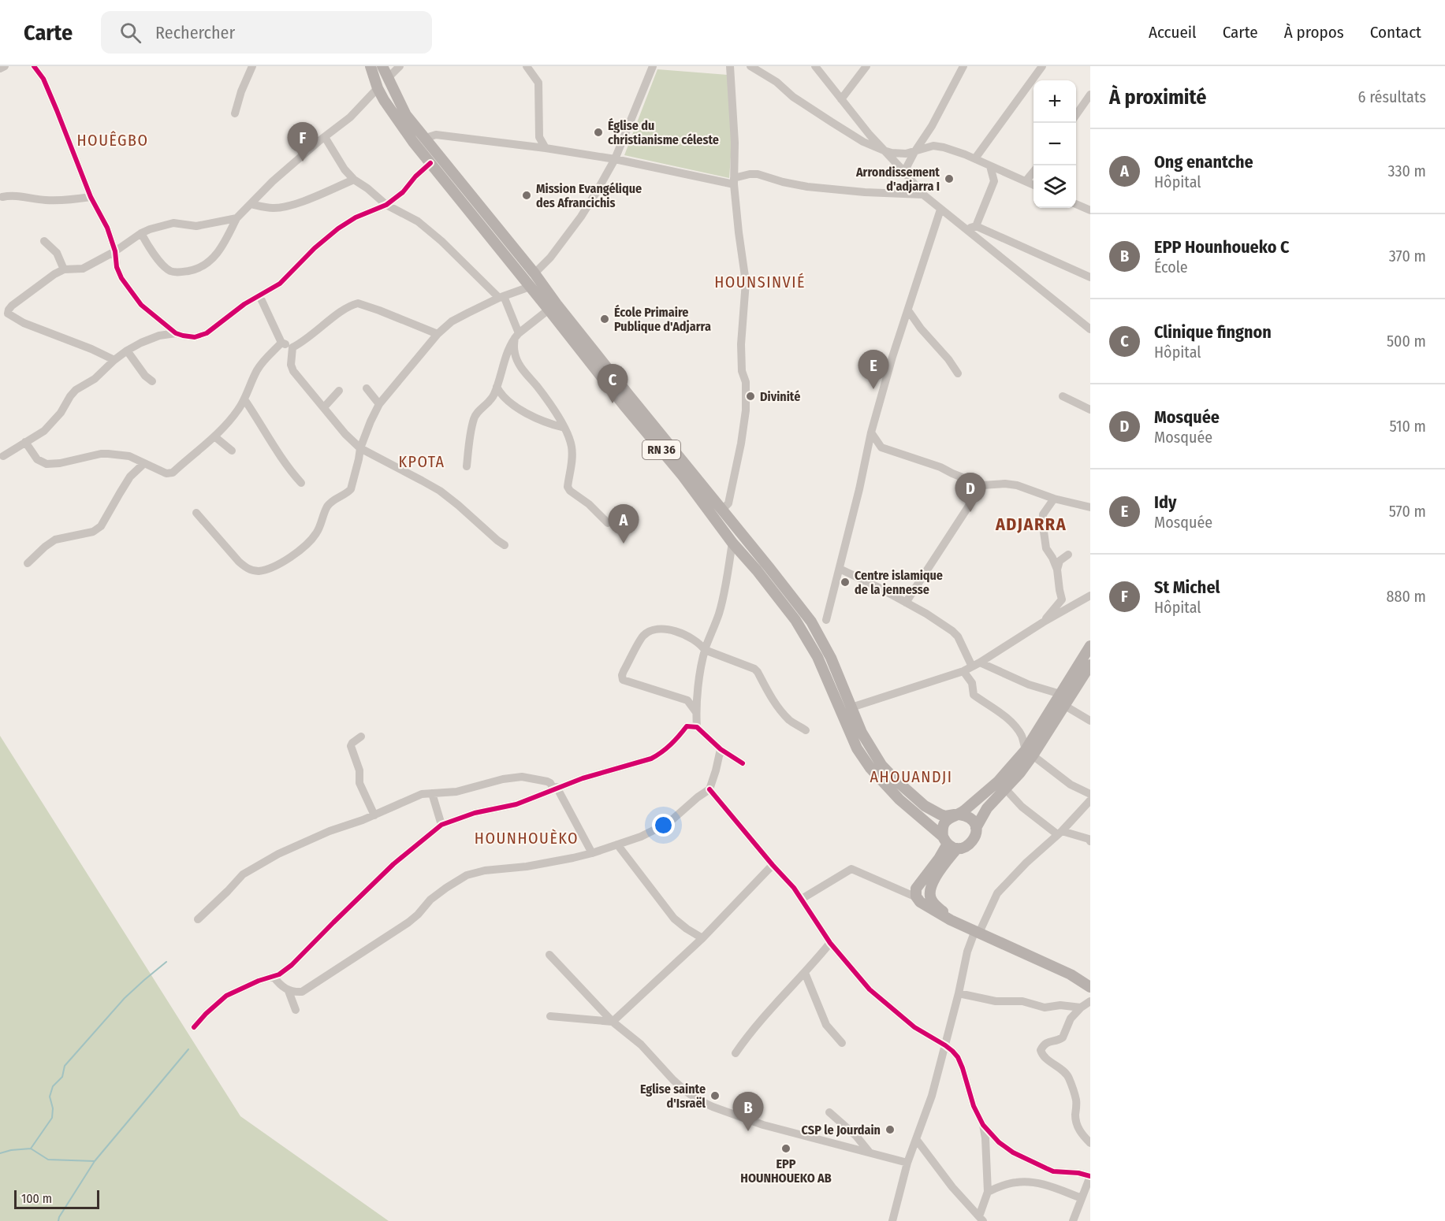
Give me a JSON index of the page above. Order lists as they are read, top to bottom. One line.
{"streets":{"main road":["RN 36"]},"districts":["HOUÊGBO","HOUNSINVIÉ","KPOTA","ADJARRA","AHOUANDJI","HOUNHOUÈKO"],"places":["Église du christianisme céleste","Arrondissement d'adjarra I","Mission Evangélique des Afrancichis","École Primaire Publique d'Adjarra","Divinité","Centre islamique de la jennesse","Eglise sainte d'Israël","CSP le Jourdain","EPP HOUNHOUEKO AB"],"scale_bar":"100 m","page":{"header":"Carte","search":"Rechercher","nav":["Accueil","Carte","À propos","Contact"],"heading":["À proximité","6 résultats"],"map_buttons":["+","−"],"pins":["F","E","C","D","A","B"],"list":[{"mark":"A","name":"Ong enantche","note":"Hôpital","value":"330 m"},{"mark":"B","name":"EPP Hounhoueko C","note":"École","value":"370 m"},{"mark":"C","name":"Clinique fingnon","note":"Hôpital","value":"500 m"},{"mark":"D","name":"Mosquée","note":"Mosquée","value":"510 m"},{"mark":"E","name":"Idy","note":"Mosquée","value":"570 m"},{"mark":"F","name":"St Michel","note":"Hôpital","value":"880 m"}],"scale":"100 m"}}
